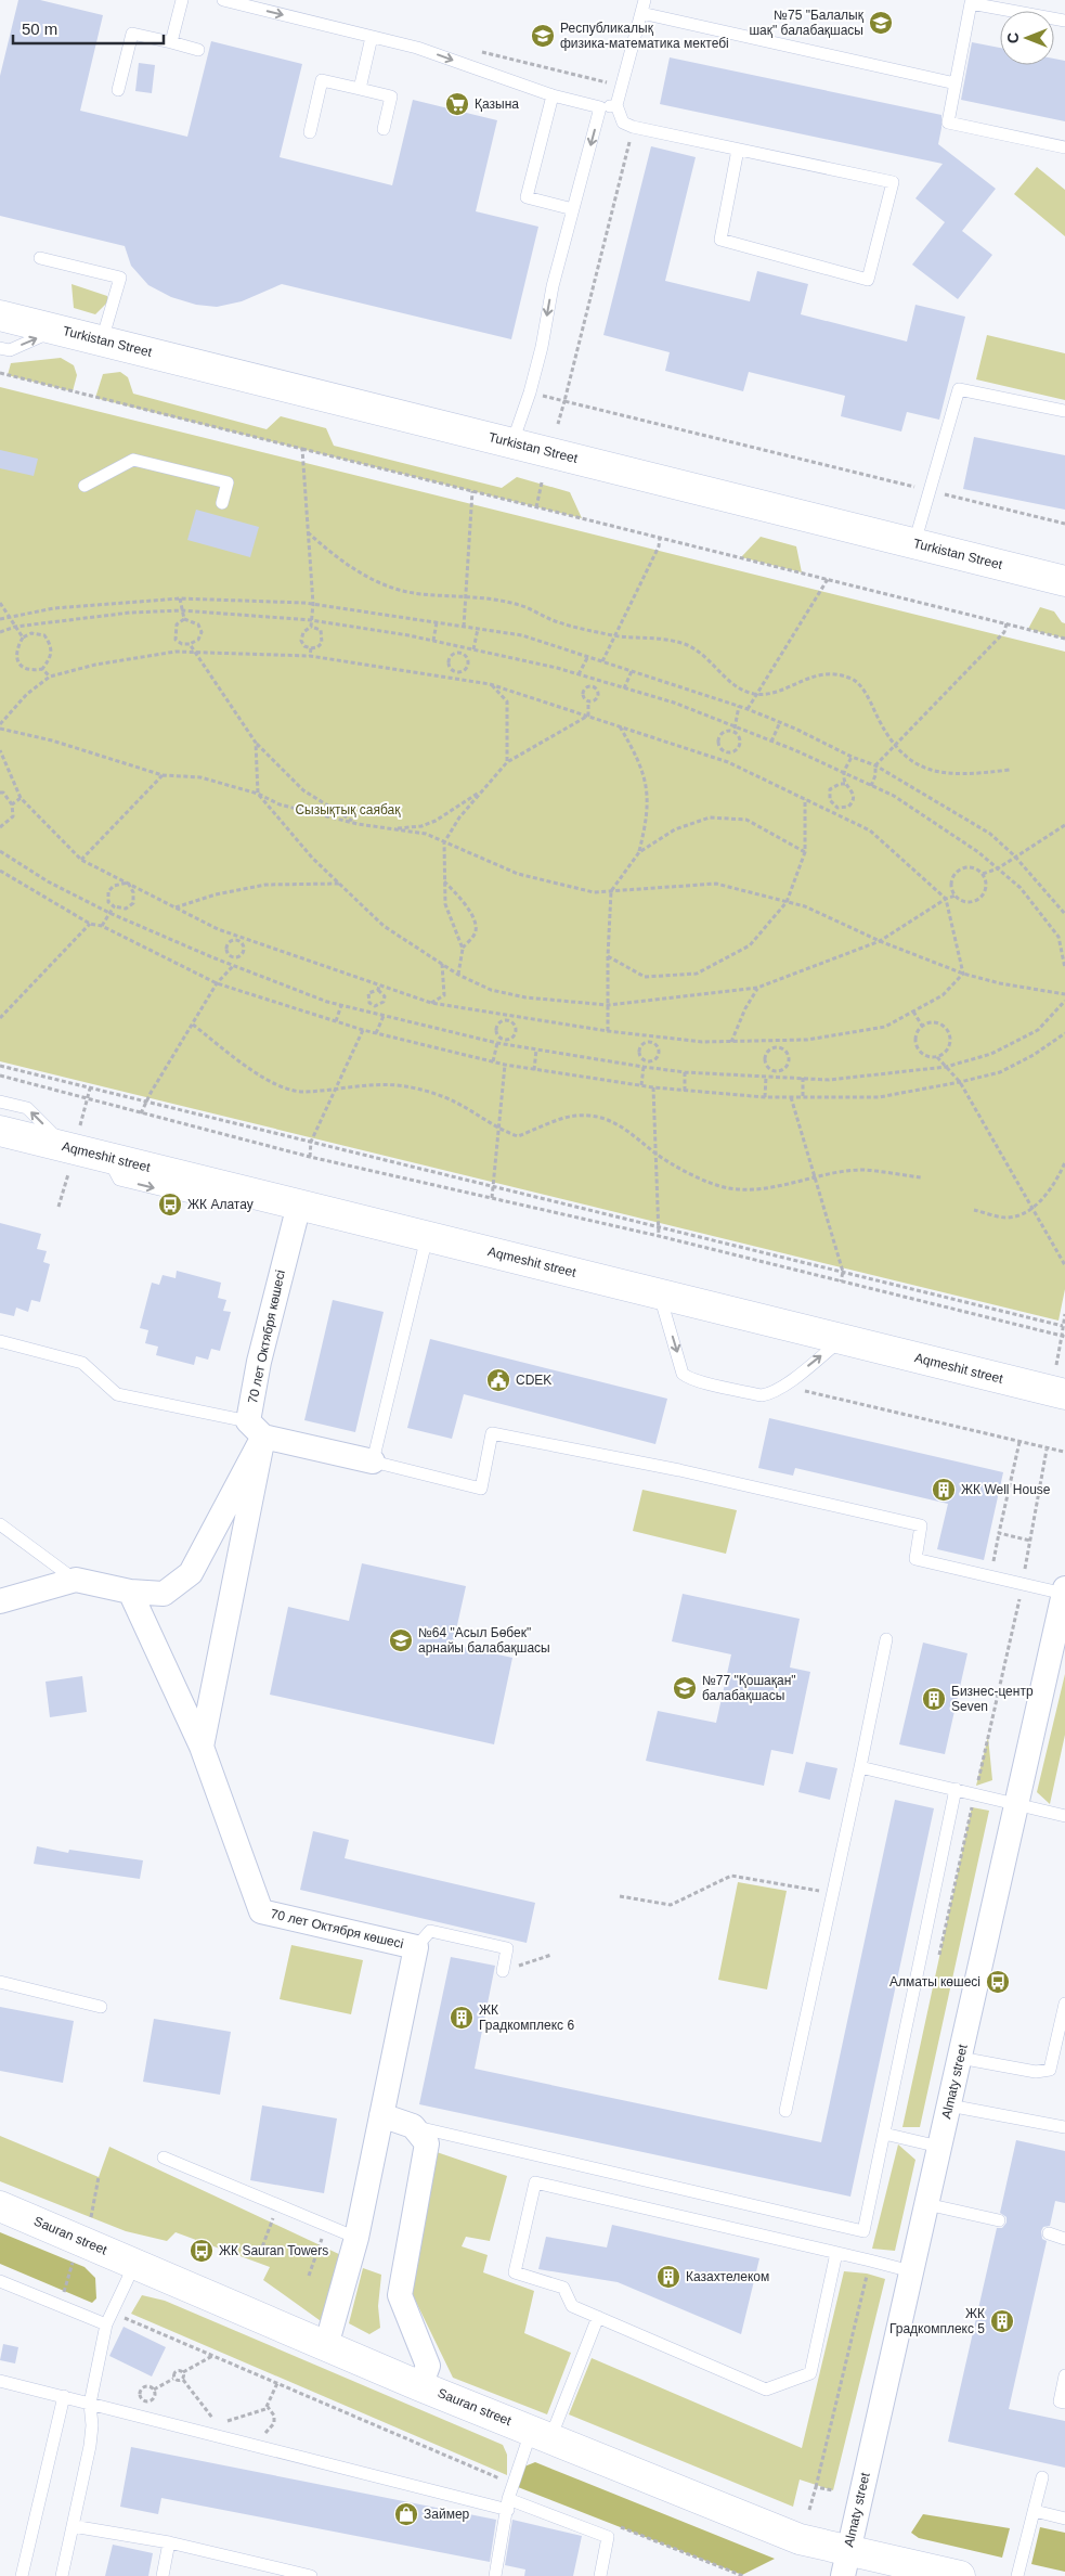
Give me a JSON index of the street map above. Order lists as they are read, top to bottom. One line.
{"streets":{"main road":["Turkistan Street","Aqmeshit street","Sauran street"],"street":["70 лет Октября көшесі","Almaty street"]},"crossings":[["Aqmeshit street","70 лет Октября көшесі"],["70 лет Октября көшесі","Sauran street"],["Almaty street","Sauran street"]],"parks":["Сызықтық саябақ"],"places":{"school or university":["№75 \"Балалық шақ\" балабақшасы","Республикалық физика-математика мектебі","№64 \"Асыл Бөбек\" арнайы балабақшасы","№77 \"Қошақан\" балабақшасы"],"supermarket":["Қазына"],"bus stop":["ЖК Алатау","Алматы көшесі","ЖК Sauran Towers"],"public building":["CDEK"],"building":["ЖК Well House","Бизнес-центр Seven","ЖК Градкомплекс 6","Казахтелеком","ЖК Градкомплекс 5"],"shop":["Займер"]},"scale_bar":"50 m","north":"left"}
